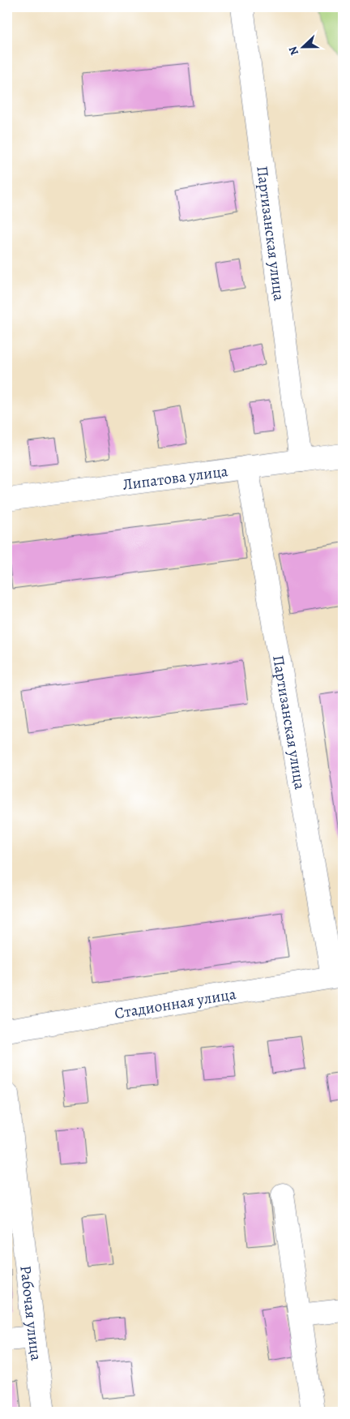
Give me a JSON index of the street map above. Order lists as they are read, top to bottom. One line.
{"streets":{"street":["Партизанская улица","Липатова улица","Стадионная улица","Рабочая улица"]},"crossings":[["Партизанская улица","Липатова улица"],["Партизанская улица","Стадионная улица"]],"north":"left"}
